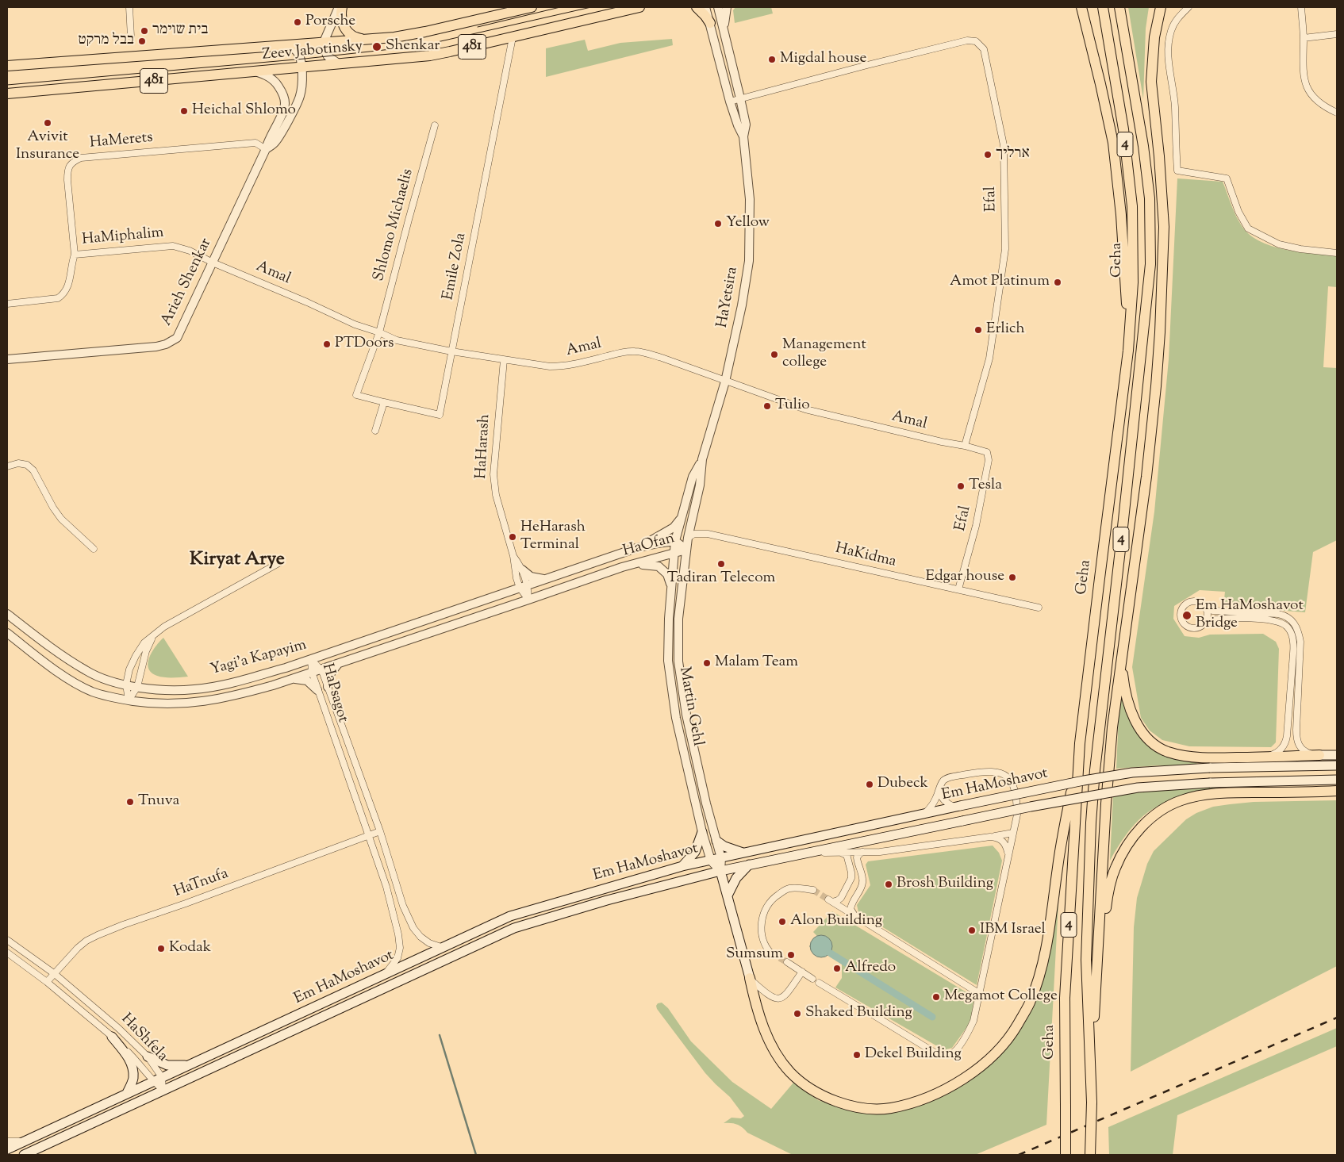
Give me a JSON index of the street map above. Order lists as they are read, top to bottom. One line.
{"streets":{"main road":["481","Zeev Jabotinsky","4","Geha","Martin Gehl","Em HaMoshavot"],"street":["HaMerets","Efal","Shlomo Michaelis","HaMiphalim","Emile Zola","Amal","Arieh Shenkar","HaYetsira","HaHarash","HaOfan","HaKidma","Yagi'a Kapayim","HaPsagot","HaTnufa","HaShfela"]},"crossings":[["Zeev Jabotinsky","Emile Zola"],["Zeev Jabotinsky","Arieh Shenkar"],["HaMerets","HaMiphalim"],["HaMerets","Arieh Shenkar"],["Efal","Amal"],["Efal","HaYetsira"],["Efal","HaKidma"],["Shlomo Michaelis","Emile Zola"],["Shlomo Michaelis","Amal"],["HaMiphalim","Amal"],["Emile Zola","Amal"],["Amal","Arieh Shenkar"],["Amal","HaYetsira"],["Amal","HaHarash"],["HaYetsira","HaOfan"],["HaYetsira","HaKidma"],["HaYetsira","Martin Gehl"],["HaHarash","HaOfan"],["HaHarash","Yagi'a Kapayim"],["HaOfan","Yagi'a Kapayim"],["HaOfan","Martin Gehl"],["Yagi'a Kapayim","HaPsagot"],["HaPsagot","Em HaMoshavot"],["HaPsagot","HaTnufa"],["Martin Gehl","Em HaMoshavot"],["Em HaMoshavot","HaShfela"],["HaTnufa","HaShfela"]],"districts":["Kiryat Arye"],"places":["Porsche","בית שוימר","בבל מרקט","Shenkar","Migdal house","Heichal Shlomo","Avivit Insurance","ארליך","Yellow","Amot Platinum","Erlich","PTDoors","Management college","Tulio","Tesla","HeHarash Terminal","Tadiran Telecom","Edgar house","Em HaMoshavot Bridge","Malam Team","Dubeck","Tnuva","Brosh Building","Alon Building","IBM Israel","Kodak","Sumsum","Alfredo","Megamot College","Shaked Building","Dekel Building"]}
